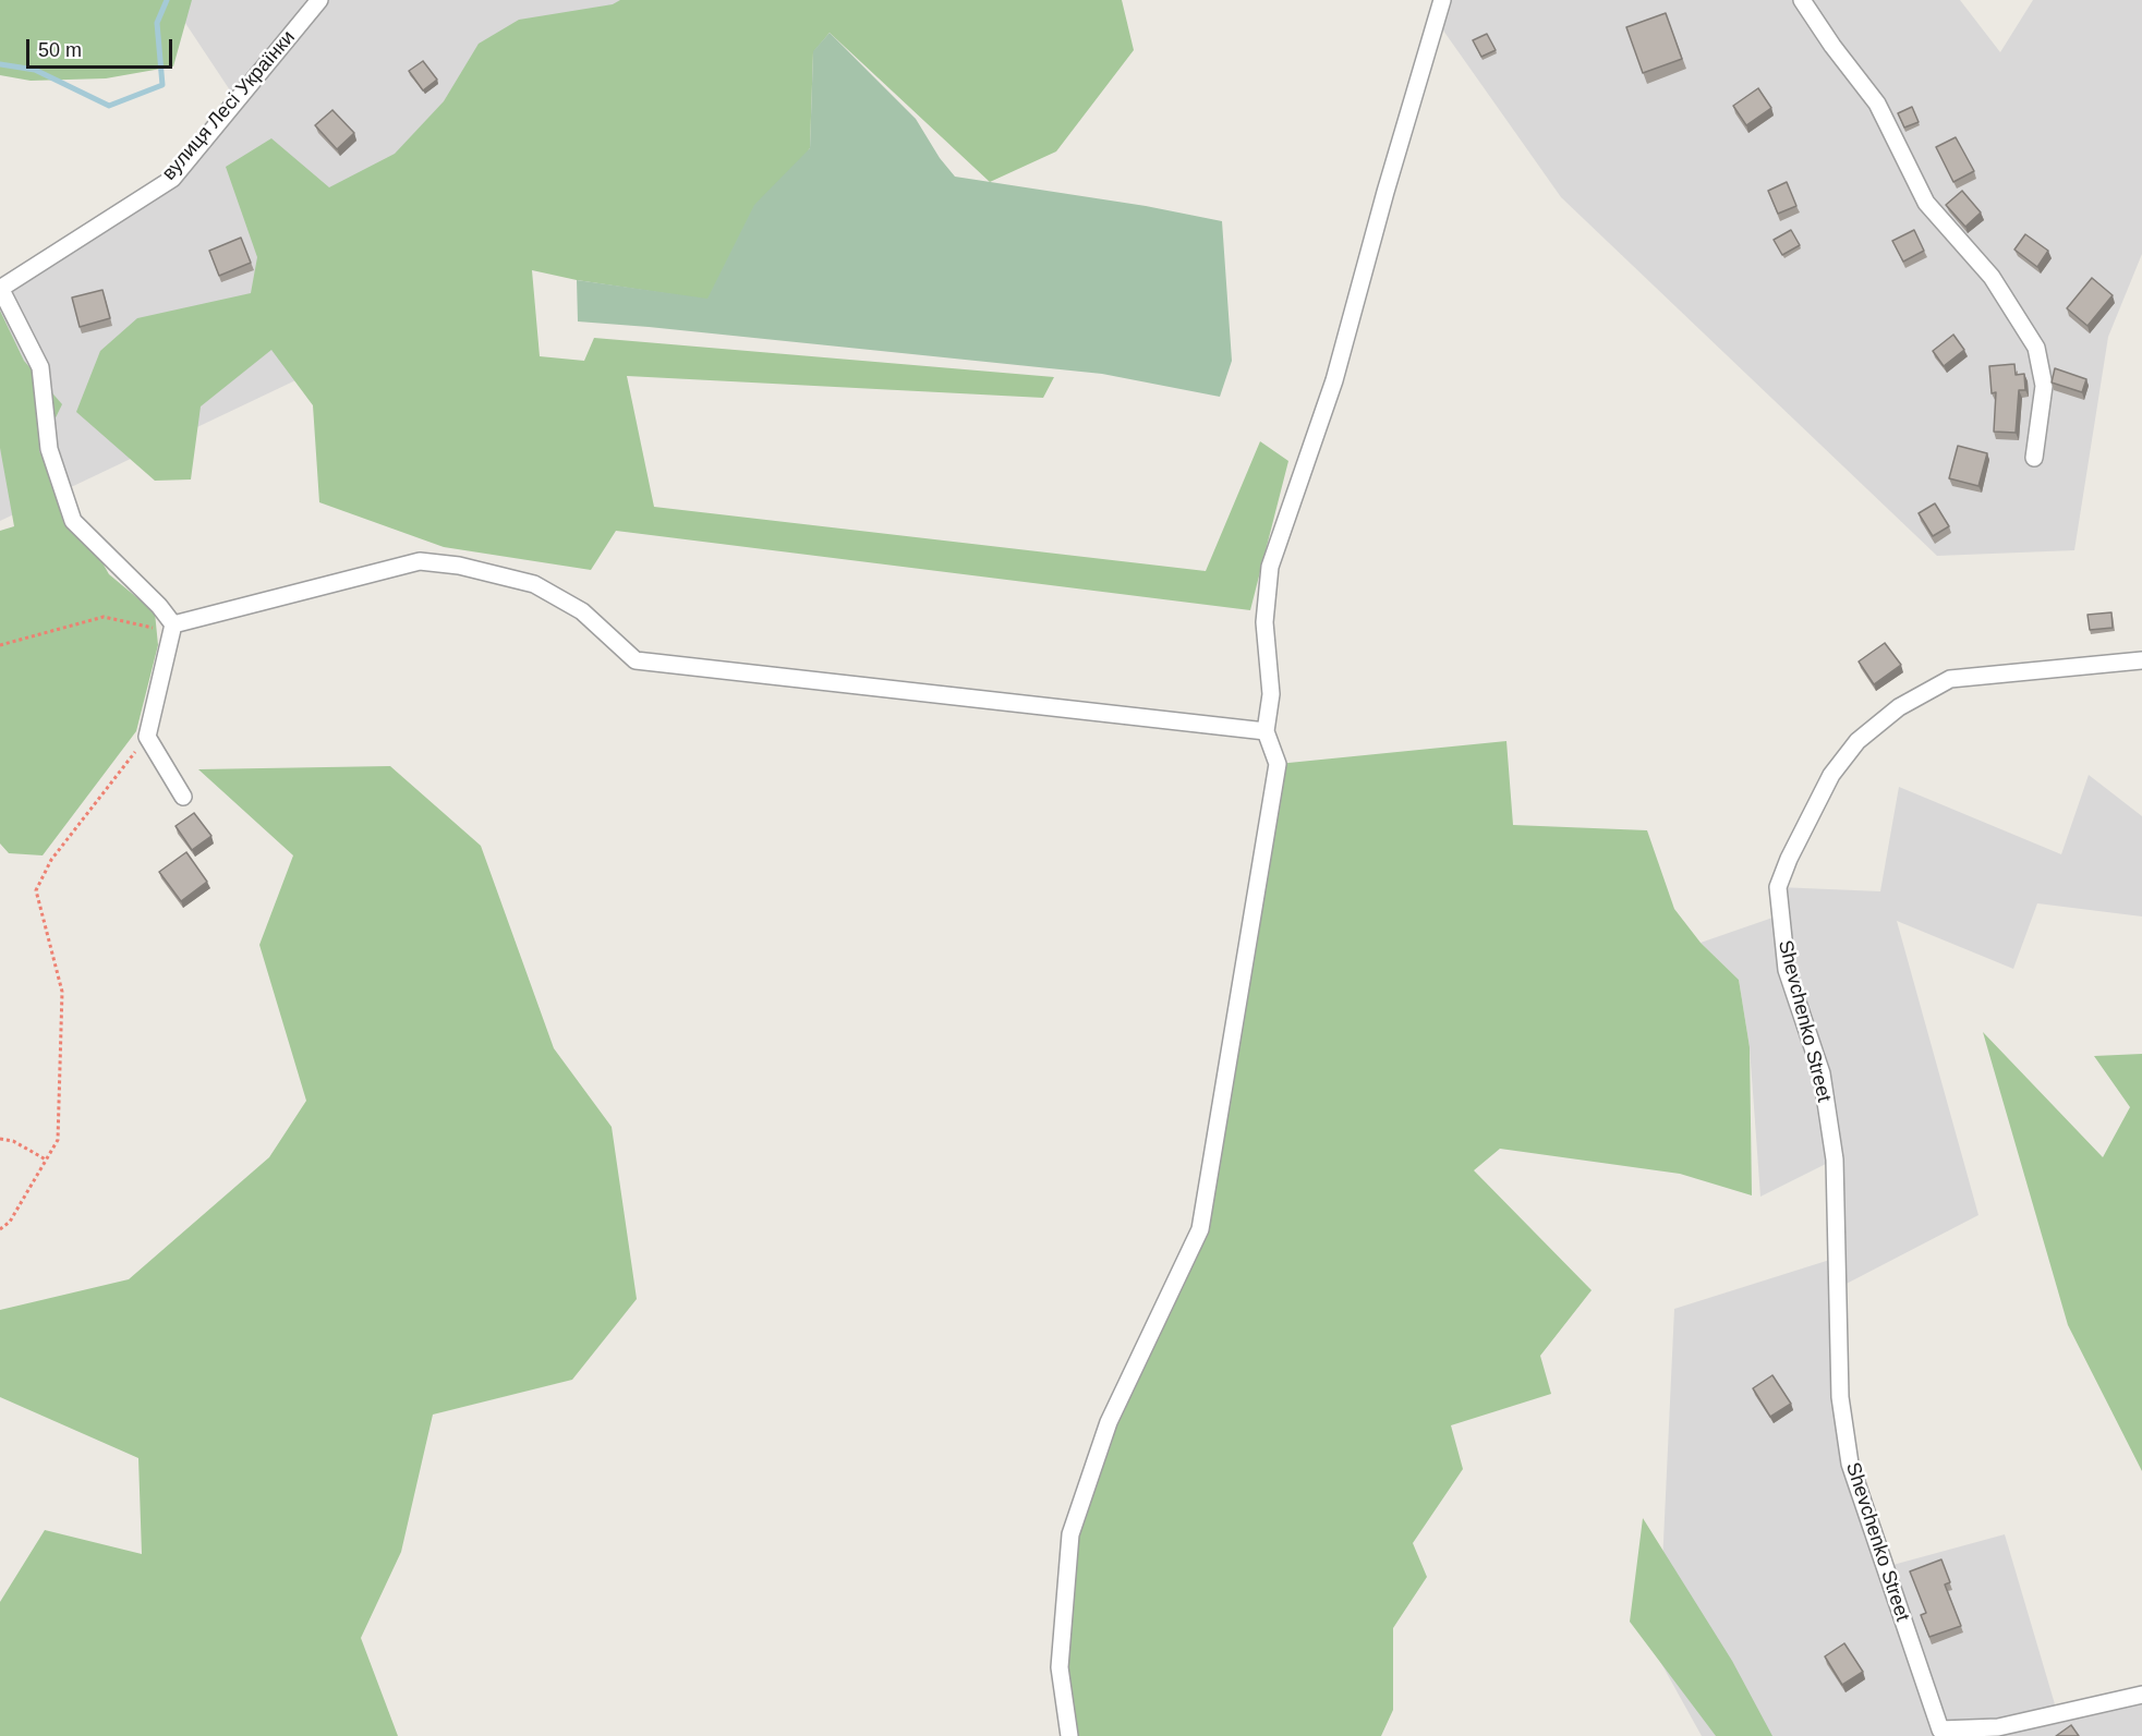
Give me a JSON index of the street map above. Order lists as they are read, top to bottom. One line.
{"streets":{"street":["вулиця Лесі Українки","Shevchenko Street"]},"scale_bar":"50 m"}
